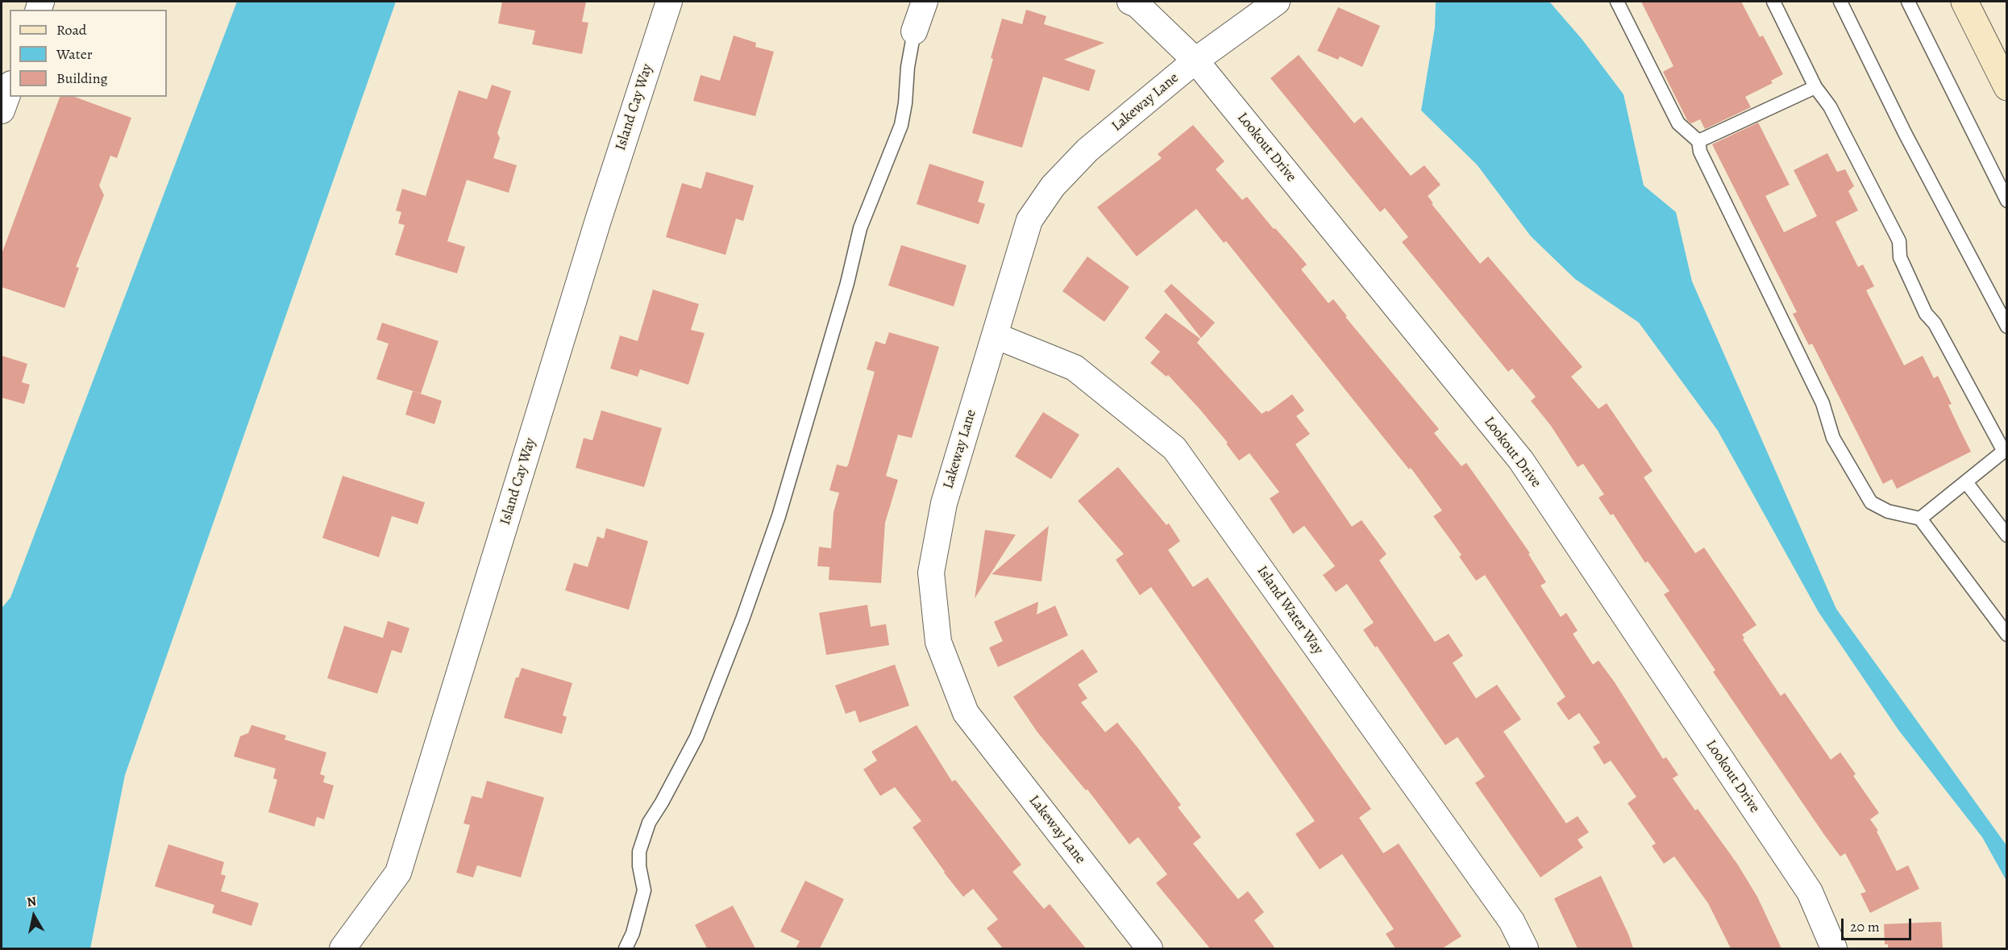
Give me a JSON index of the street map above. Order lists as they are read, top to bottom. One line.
{"streets":{"street":["Lakeway Lane","Island Cay Way","Lookout Drive","Island Water Way"]},"crossings":[["Lakeway Lane","Lookout Drive"],["Lakeway Lane","Island Water Way"]],"legend":["Road","Water","Building"],"scale_bar":"20 m","north":"top"}
